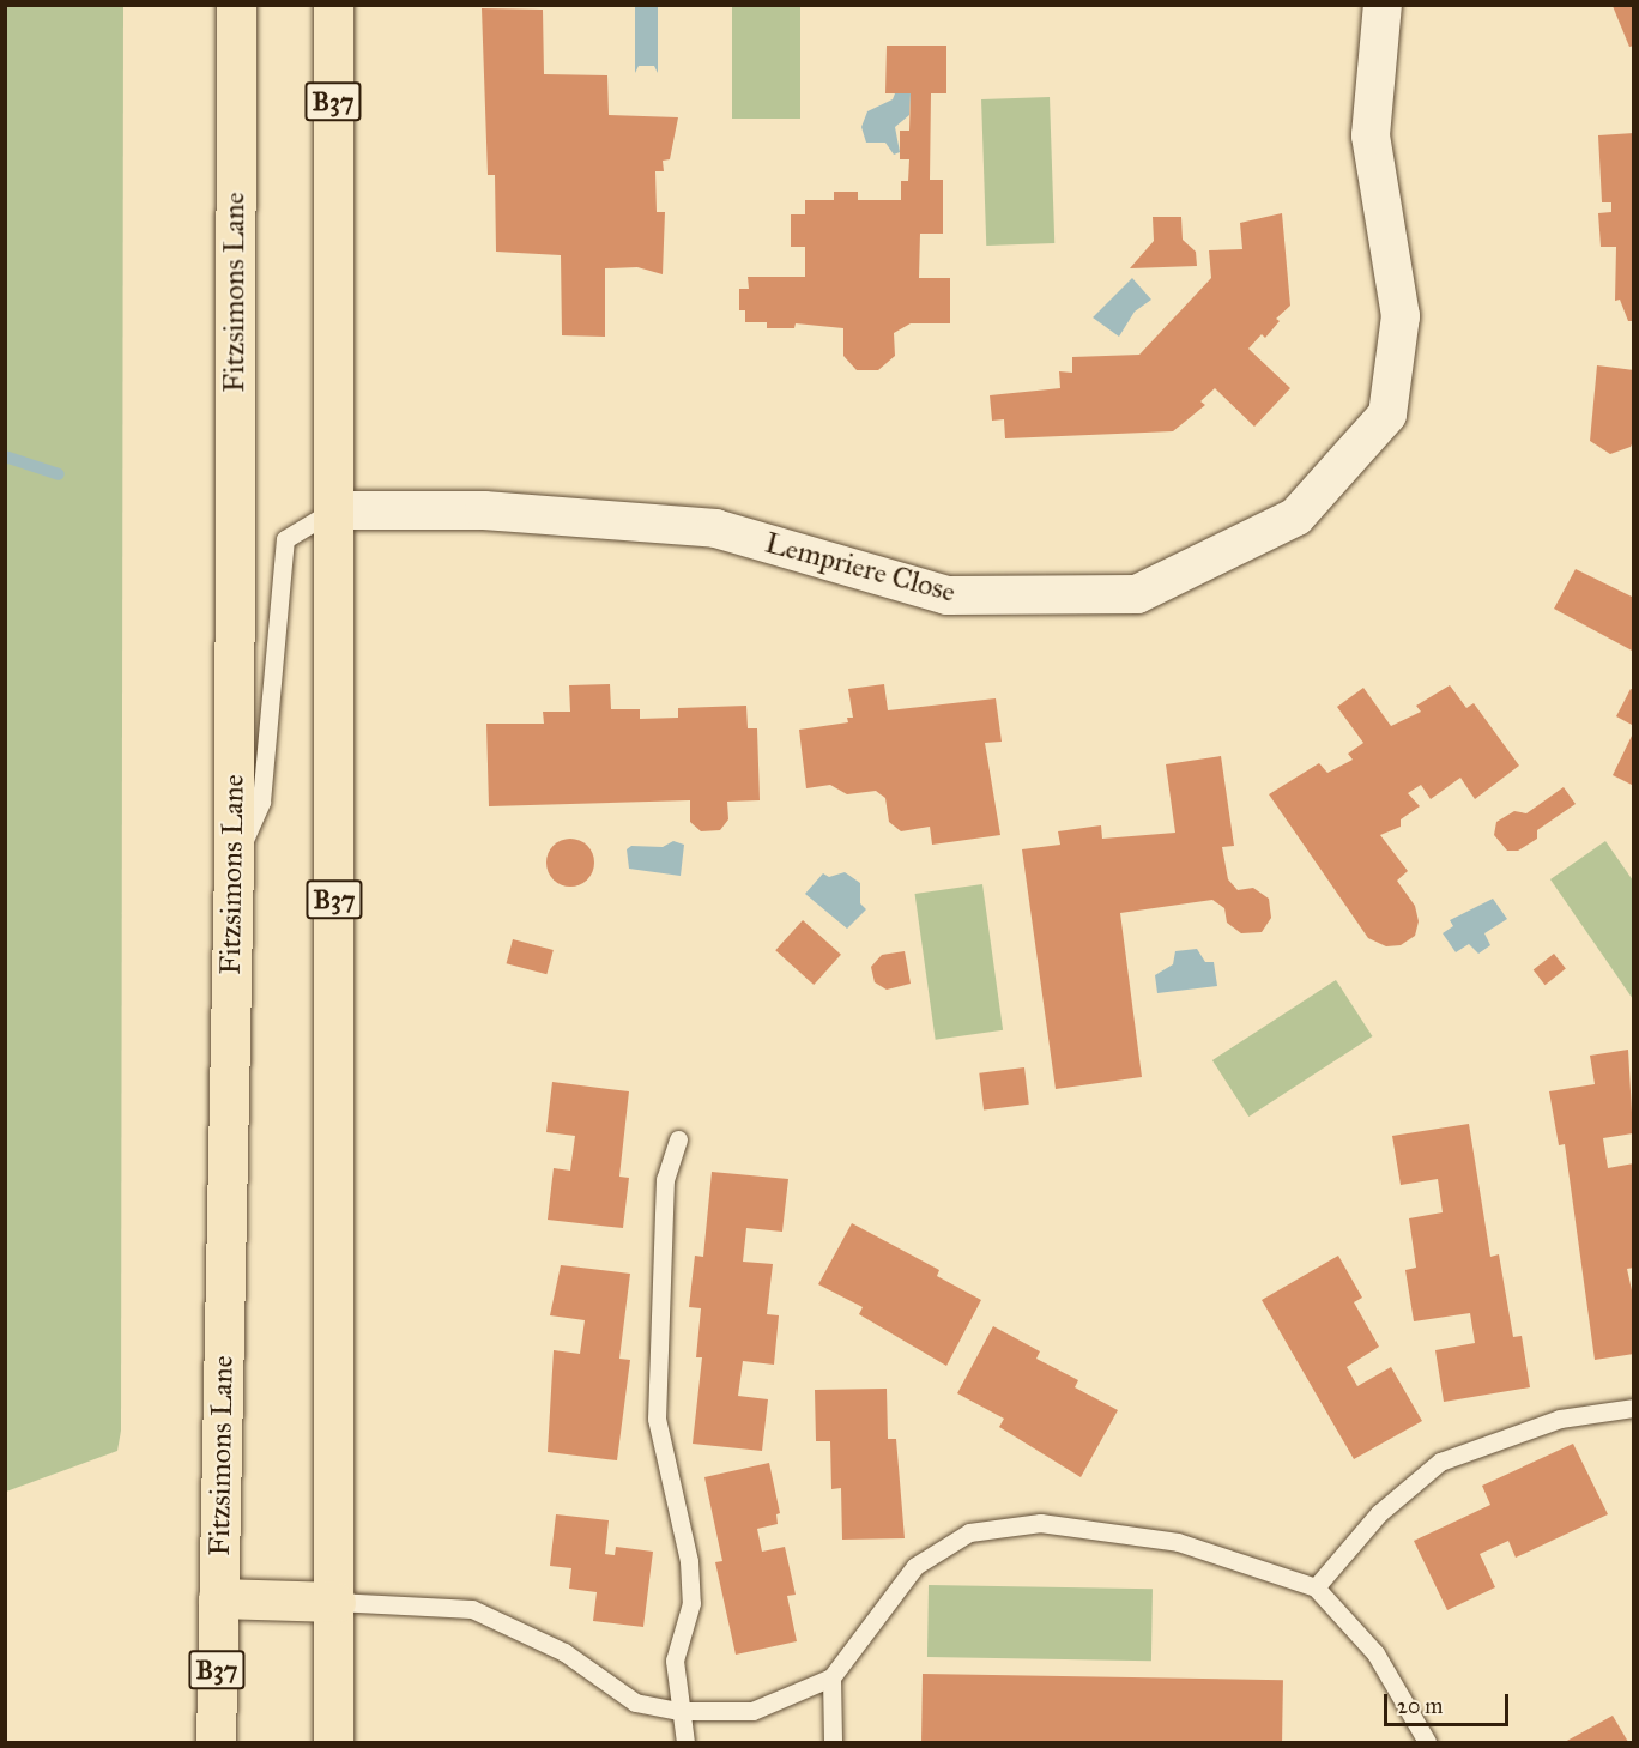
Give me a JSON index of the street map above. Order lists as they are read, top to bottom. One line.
{"streets":{"main road":["B37","Fitzsimons Lane"],"street":["Lempriere Close"]},"crossings":[["B37","Lempriere Close"]],"scale_bar":"20 m"}
